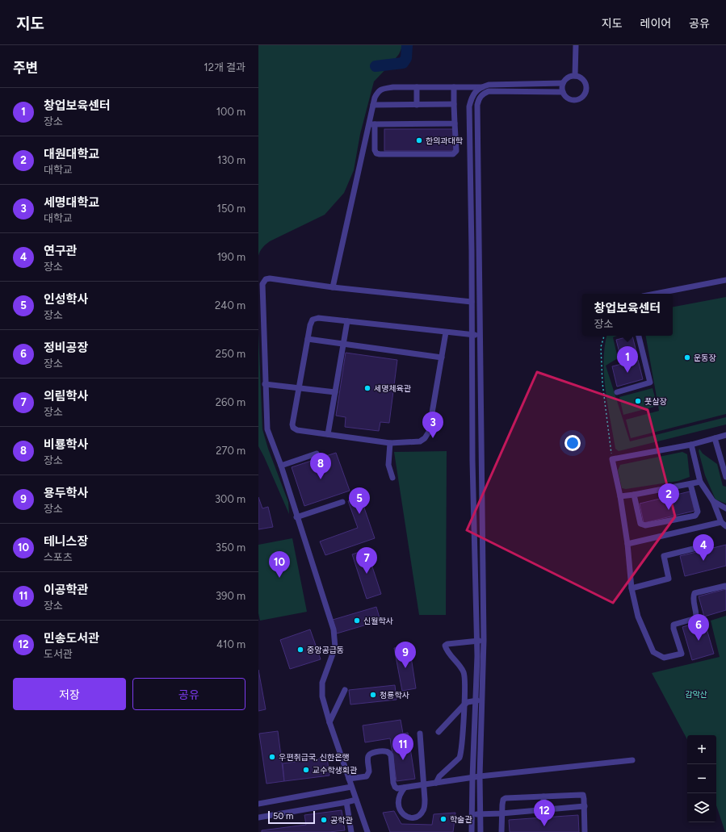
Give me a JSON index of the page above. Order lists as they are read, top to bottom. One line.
{"parks":["감악산"],"places":["한의과대학","운동장","세명체육관","풋살장","신월학사","중앙공급동","청룡학사","우편취급국, 신한은행","교수학생회관","학술관","공학관"],"scale_bar":"50 m","page":{"header":"지도","nav":["지도","레이어","공유"],"heading":["주변","12개 결과"],"list":[{"mark":"1","name":"창업보육센터","note":"장소","value":"100 m"},{"mark":"2","name":"대원대학교","note":"대학교","value":"130 m"},{"mark":"3","name":"세명대학교","note":"대학교","value":"150 m"},{"mark":"4","name":"연구관","note":"장소","value":"190 m"},{"mark":"5","name":"인성학사","note":"장소","value":"240 m"},{"mark":"6","name":"정비공장","note":"장소","value":"250 m"},{"mark":"7","name":"의림학사","note":"장소","value":"260 m"},{"mark":"8","name":"비룡학사","note":"장소","value":"270 m"},{"mark":"9","name":"용두학사","note":"장소","value":"300 m"},{"mark":"10","name":"테니스장","note":"스포츠","value":"350 m"},{"mark":"11","name":"이공학관","note":"장소","value":"390 m"},{"mark":"12","name":"민송도서관","note":"도서관","value":"410 m"}],"popup":["창업보육센터","장소"],"pins":["1","3","8","2","5","4","7","10","6","9","11","12"],"buttons":["저장","공유"],"map_buttons":["+","−"],"scale":"50 m"}}
